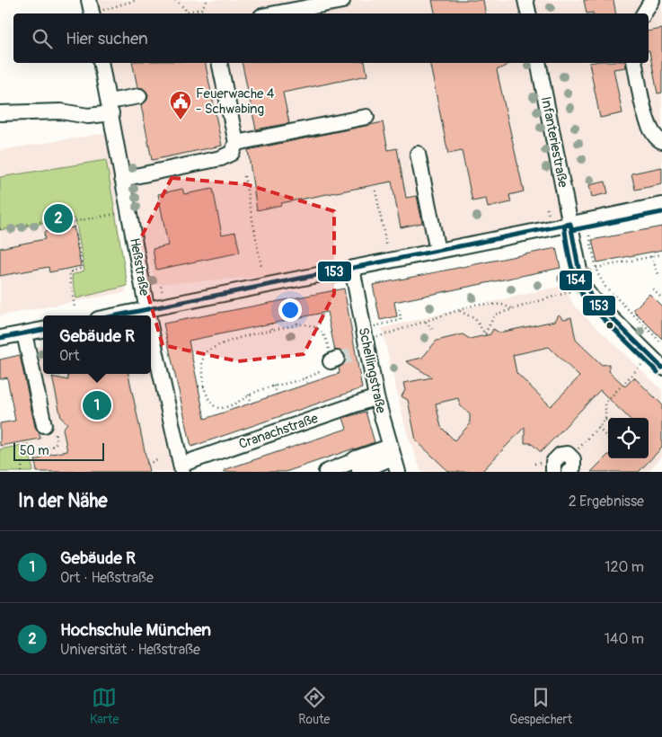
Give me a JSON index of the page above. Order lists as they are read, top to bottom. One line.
{"streets":{"street":["Infanteriestraße","Heßstraße","Schellingstraße","Cranachstraße"]},"crossings":[["Heßstraße","Cranachstraße"],["Schellingstraße","Cranachstraße"]],"places":{"public building":["Feuerwache 4 - Schwabing"]},"lines":["transit line 154","transit line 153"],"scale_bar":"50 m","page":{"search":"Hier suchen","pins":["2","1"],"popup":["Gebäude R","Ort"],"scale":"50 m","heading":["In der Nähe","2 Ergebnisse"],"list":[{"mark":"1","name":"Gebäude R","note":"Ort · Heßstraße","value":"120 m"},{"mark":"2","name":"Hochschule München","note":"Universität · Heßstraße","value":"140 m"}],"nav":["Karte","Route","Gespeichert"]}}
